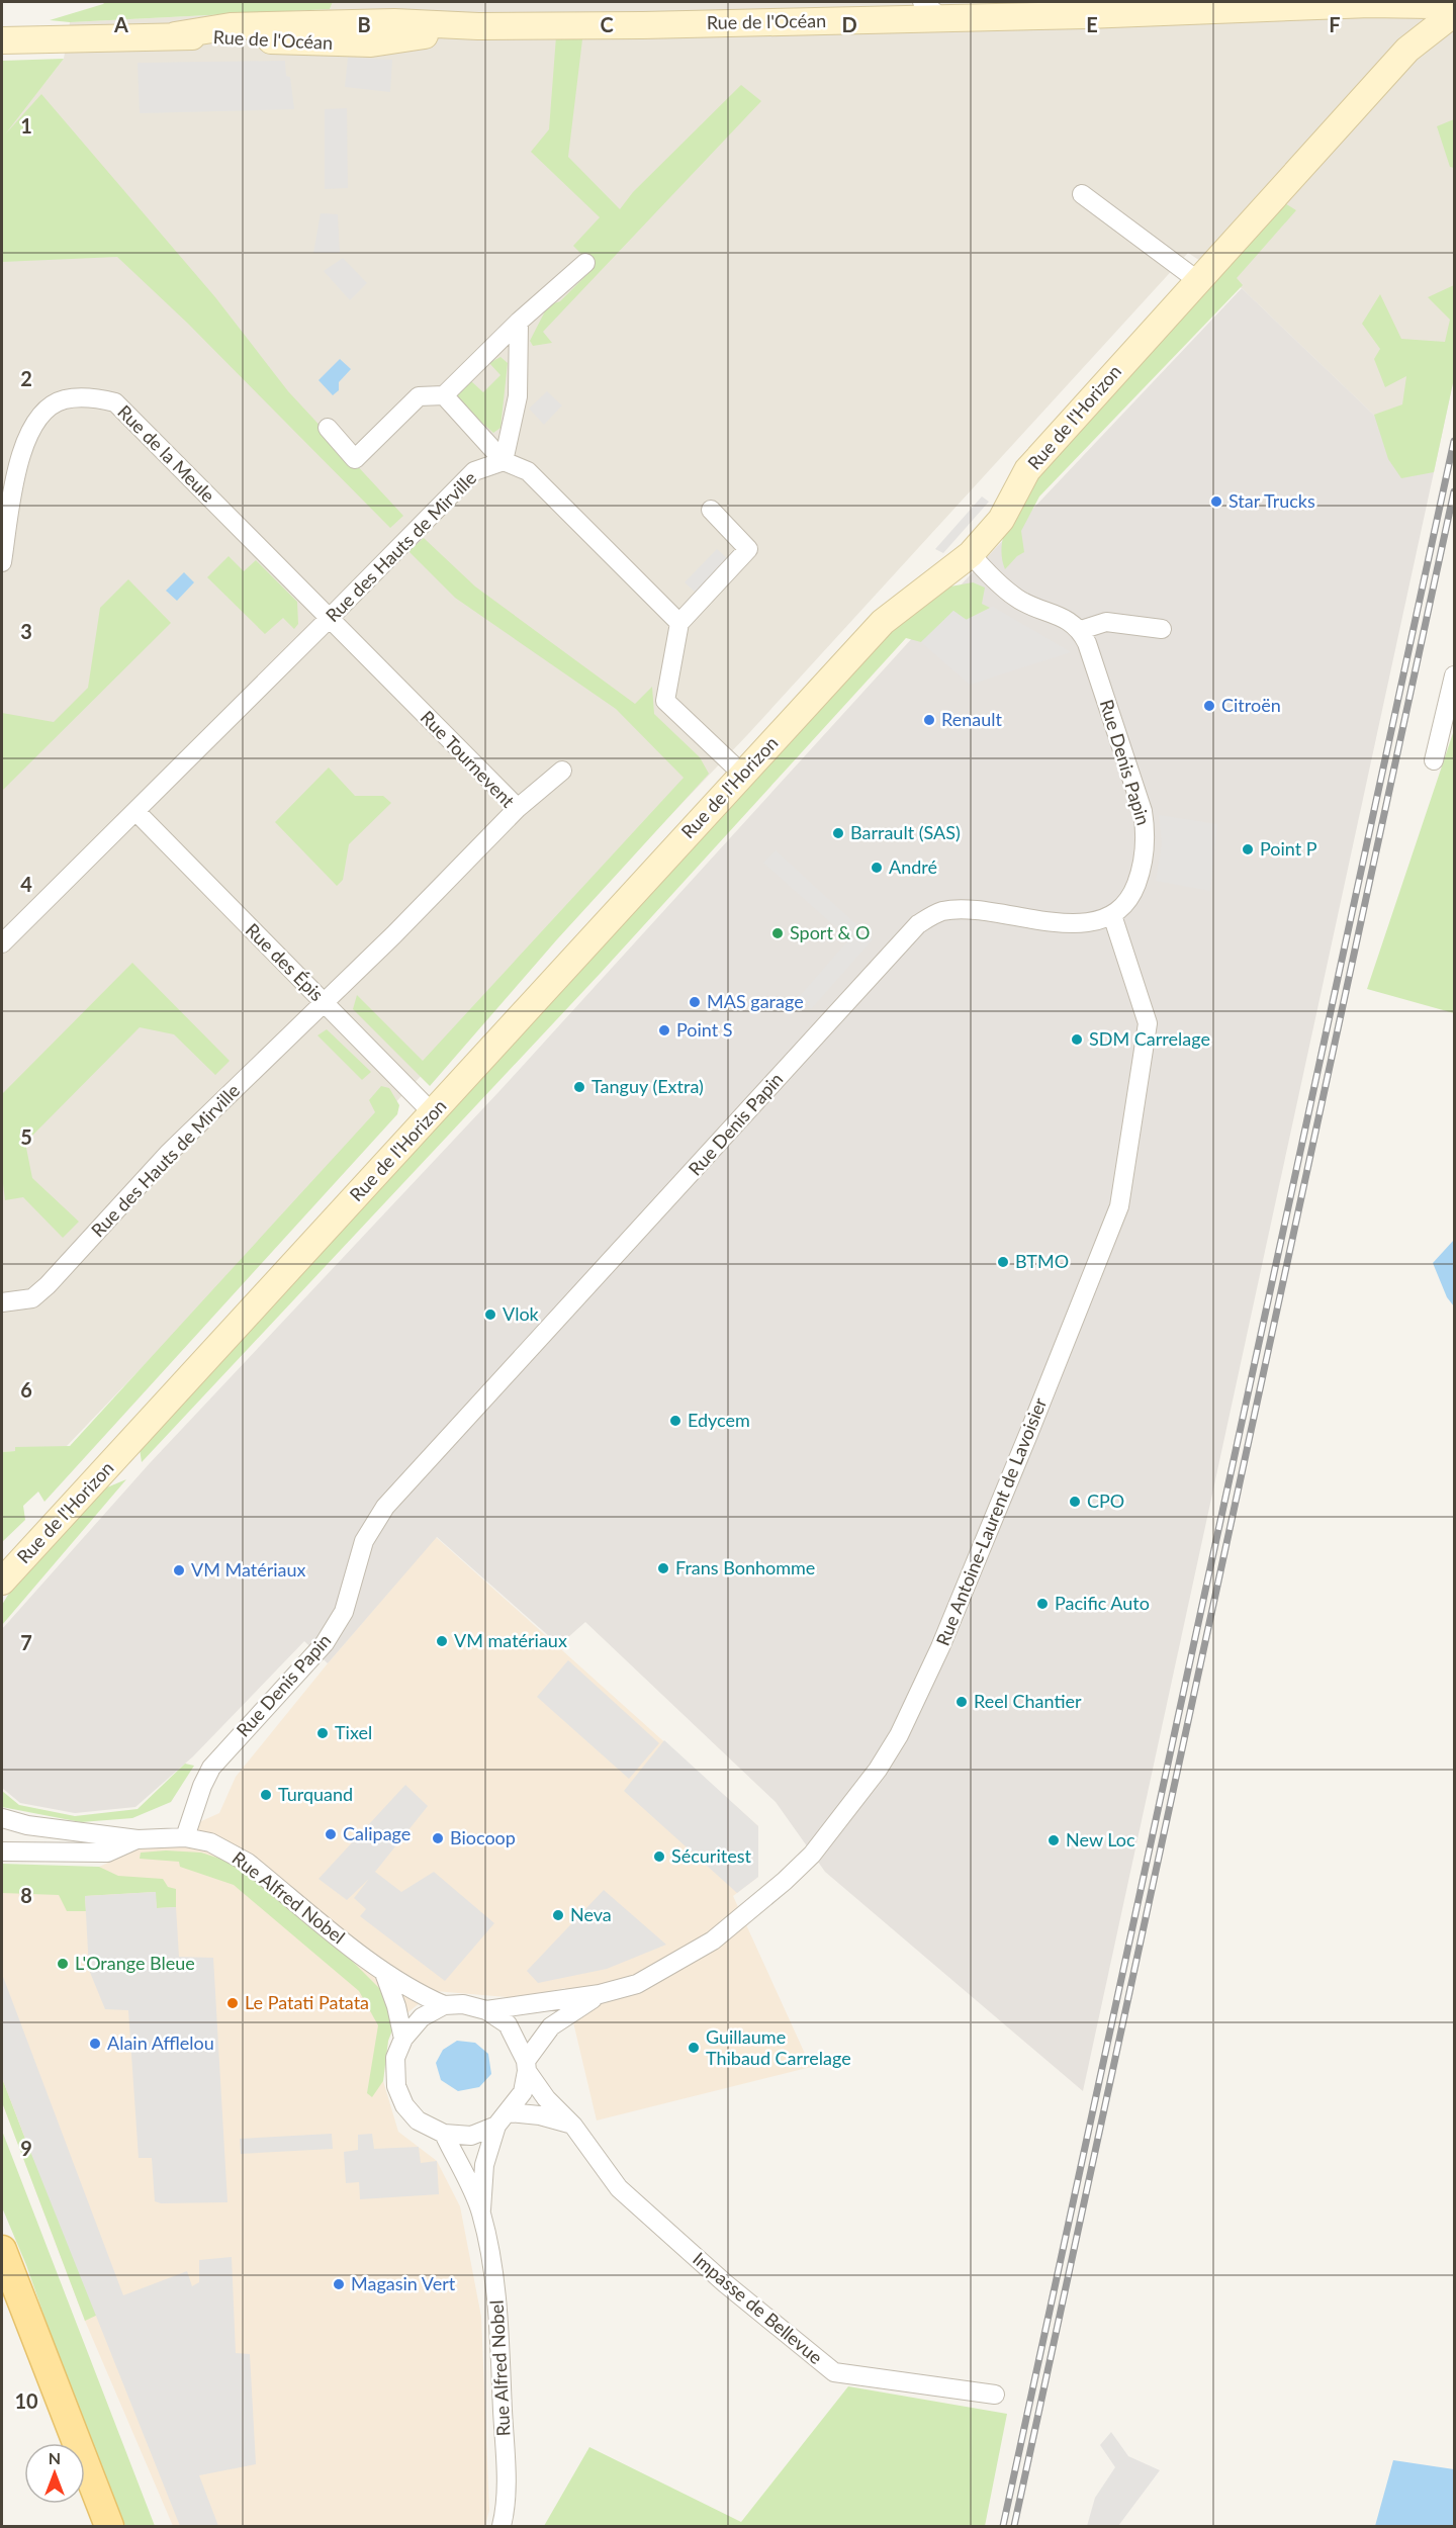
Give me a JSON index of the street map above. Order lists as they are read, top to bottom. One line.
{"streets":{"main road":["Rue de l'Océan","Rue de l'Horizon"],"street":["Rue de la Meule","Rue des Hauts de Mirville","Rue Tournevent","Rue Denis Papin","Rue des Épis","Rue Antoine-Laurent de Lavoisier","Rue Alfred Nobel","Impasse de Bellevue"]},"crossings":[["Rue de l'Océan","Rue de l'Horizon"],["Rue de l'Horizon","Rue des Épis"],["Rue de la Meule","Rue des Hauts de Mirville"],["Rue de la Meule","Rue Tournevent"],["Rue des Hauts de Mirville","Rue Tournevent"],["Rue des Hauts de Mirville","Rue des Épis"],["Rue Tournevent","Rue des Épis"],["Rue Denis Papin","Rue Antoine-Laurent de Lavoisier"],["Rue Denis Papin","Rue Alfred Nobel"],["Rue Antoine-Laurent de Lavoisier","Rue Alfred Nobel"],["Rue Antoine-Laurent de Lavoisier","Impasse de Bellevue"],["Rue Alfred Nobel","Impasse de Bellevue"]],"places":["Star Trucks","Citroën","Renault","Barrault (SAS)","Point P","André","Sport & O","MAS garage","Point S","SDM Carrelage","Tanguy (Extra)","BTMO","Vlok","Edycem","CPO","Frans Bonhomme","VM Matériaux","Pacific Auto","VM matériaux","Reel Chantier","Tixel","Turquand","Calipage","Biocoop","New Loc","Sécuritest","Neva","L'Orange Bleue","Le Patati Patata","Alain Afflelou","Guillaume Thibaud Carrelage","Magasin Vert"],"north":"top","grid":{"columns":["A","B","C","D","E","F"],"rows":["1","2","3","4","5","6","7","8","9","10"]}}
